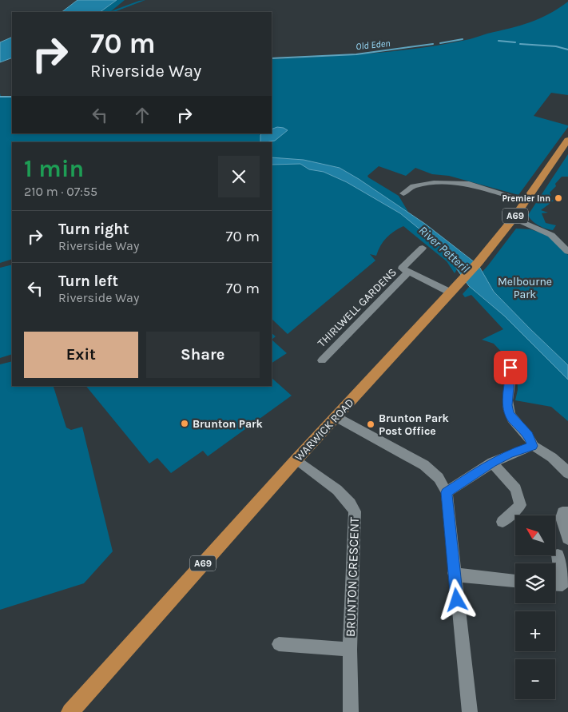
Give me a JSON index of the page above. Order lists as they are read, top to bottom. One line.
{"streets":{"main road":["A69","WARWICK ROAD"],"street":["THIRLWELL GARDENS","BRUNTON CRESCENT"]},"crossings":[["WARWICK ROAD","BRUNTON CRESCENT"]],"water":["Old Eden","River Petteril"],"parks":["Melbourne Park"],"places":["Premier Inn","Brunton Park","Brunton Park Post Office"],"north":"top left","page":{"turn":["70 m","Riverside Way"],"heading":["1 min","210 m · 07:55"],"list":[{"name":"Turn right","note":"Riverside Way","value":"70 m"},{"name":"Turn left","note":"Riverside Way","value":"70 m"}],"buttons":["Exit","Share"],"map_buttons":["+","−"]}}
